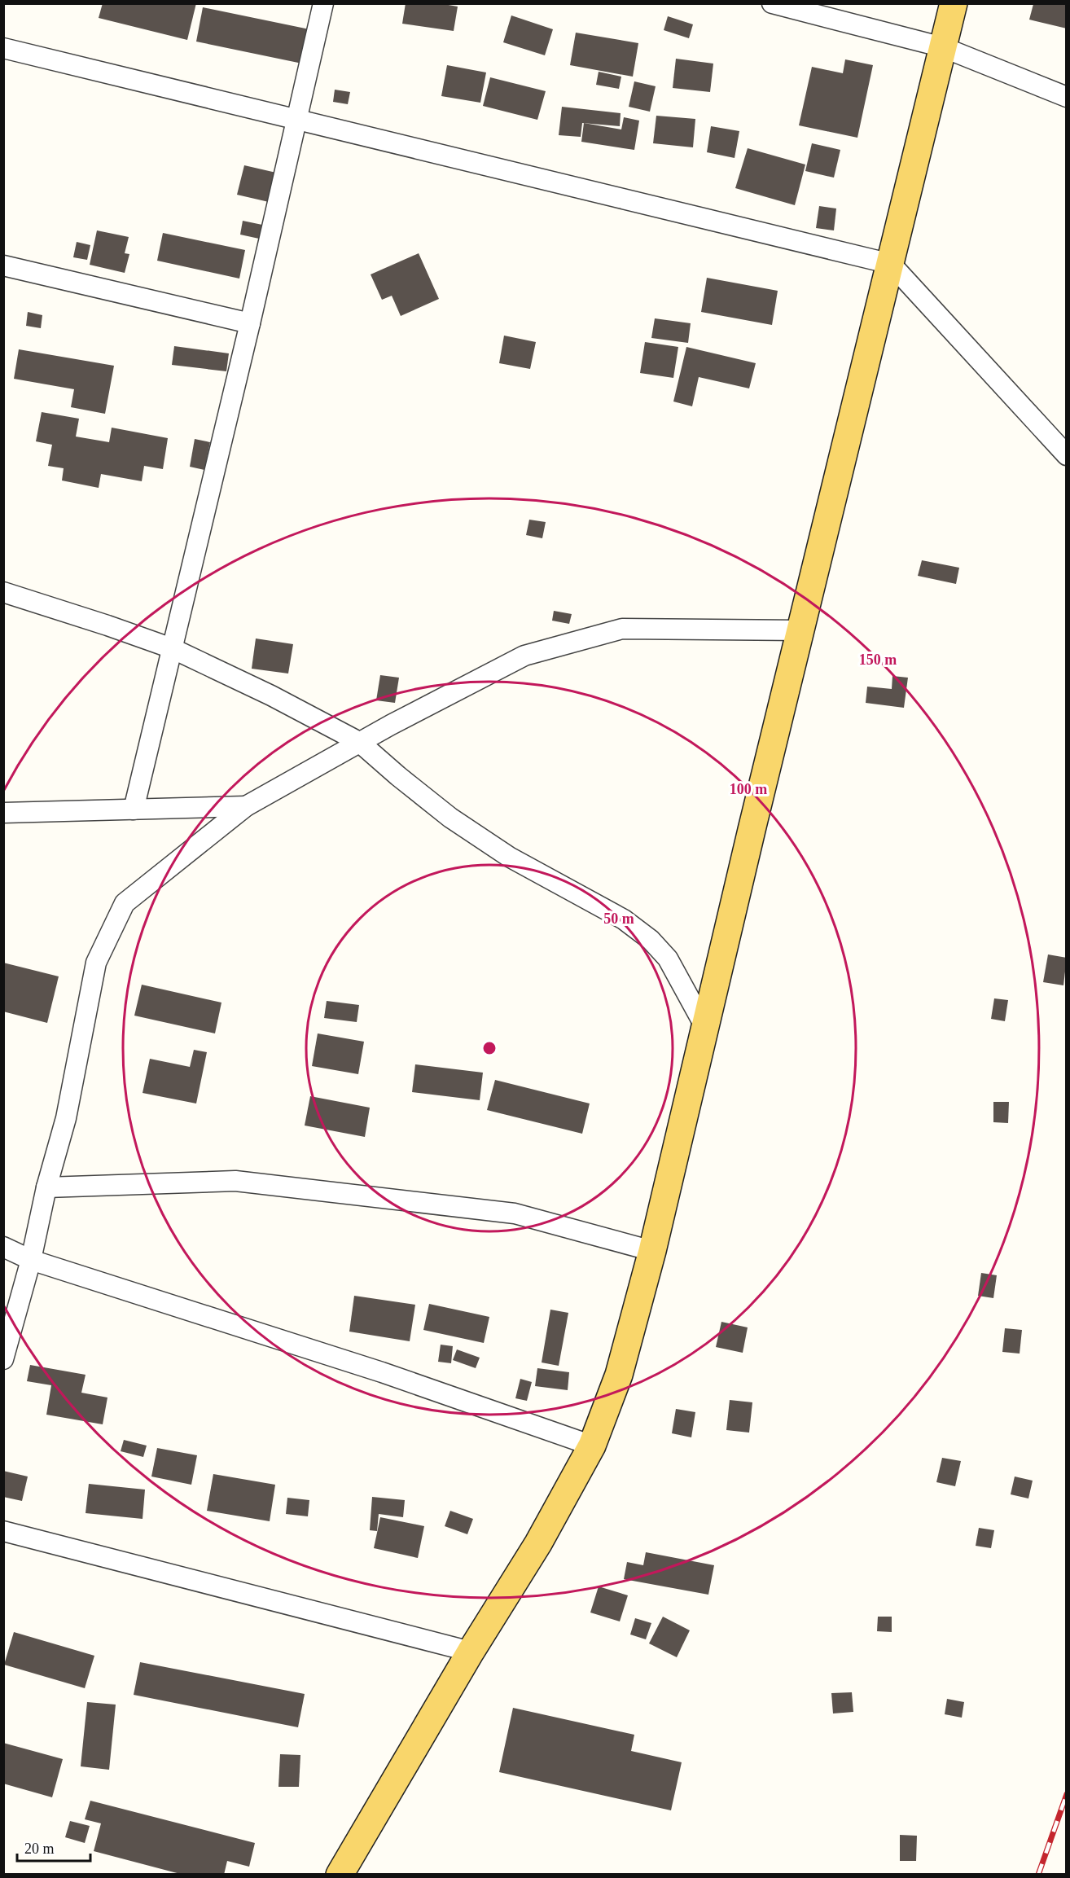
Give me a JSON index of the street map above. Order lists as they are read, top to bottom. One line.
{"scale_bar":"20 m","rings":["150 m","100 m","50 m"]}
